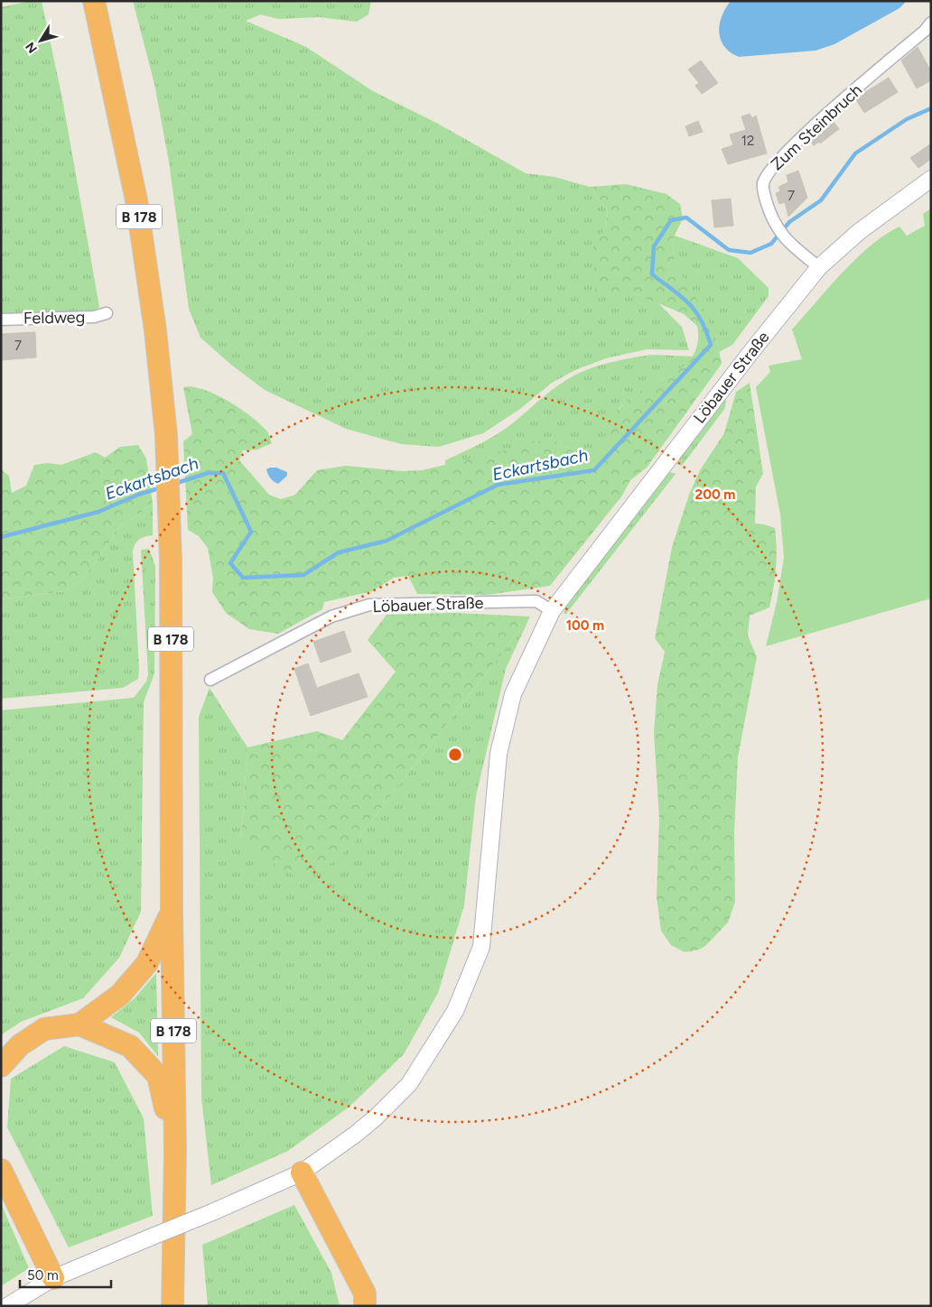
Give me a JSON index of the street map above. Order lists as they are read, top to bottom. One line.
{"streets":{"highway":["B 178"],"main road":["Löbauer Straße"],"street":["Zum Steinbruch","Feldweg"]},"crossings":[["Zum Steinbruch","Löbauer Straße"]],"water":["Eckartsbach"],"house_numbers":["12","7","7"],"scale_bar":"50 m","north":"bottom left","rings":["200 m","100 m"]}
